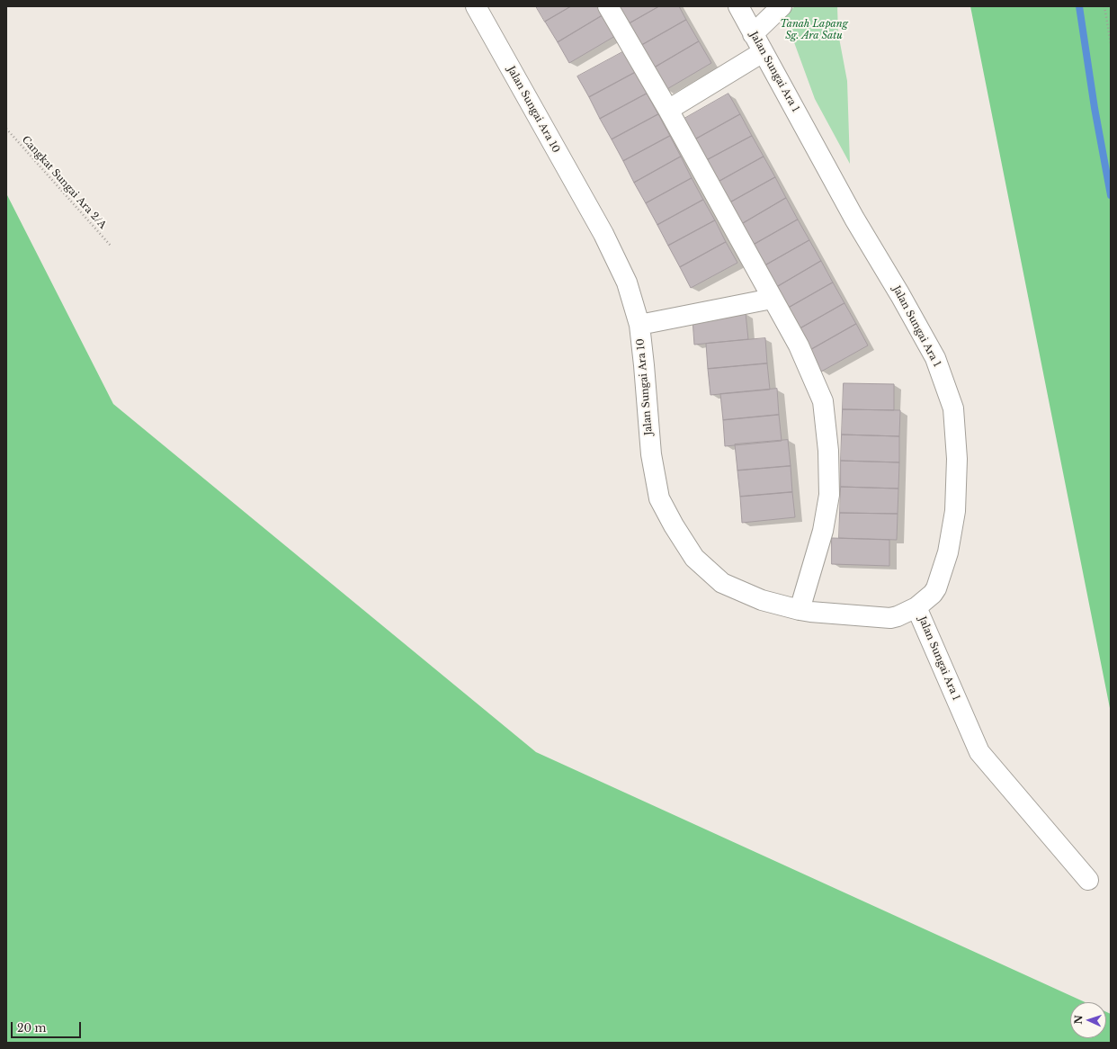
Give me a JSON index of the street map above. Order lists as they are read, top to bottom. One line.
{"streets":{"street":["Jalan Sungai Ara 1","Jalan Sungai Ara 10"],"path":["Cangkat Sungai Ara 2/A"]},"crossings":[["Jalan Sungai Ara 1","Jalan Sungai Ara 10"]],"parks":["Tanah Lapang Sg. Ara Satu"],"scale_bar":"20 m","north":"left"}
